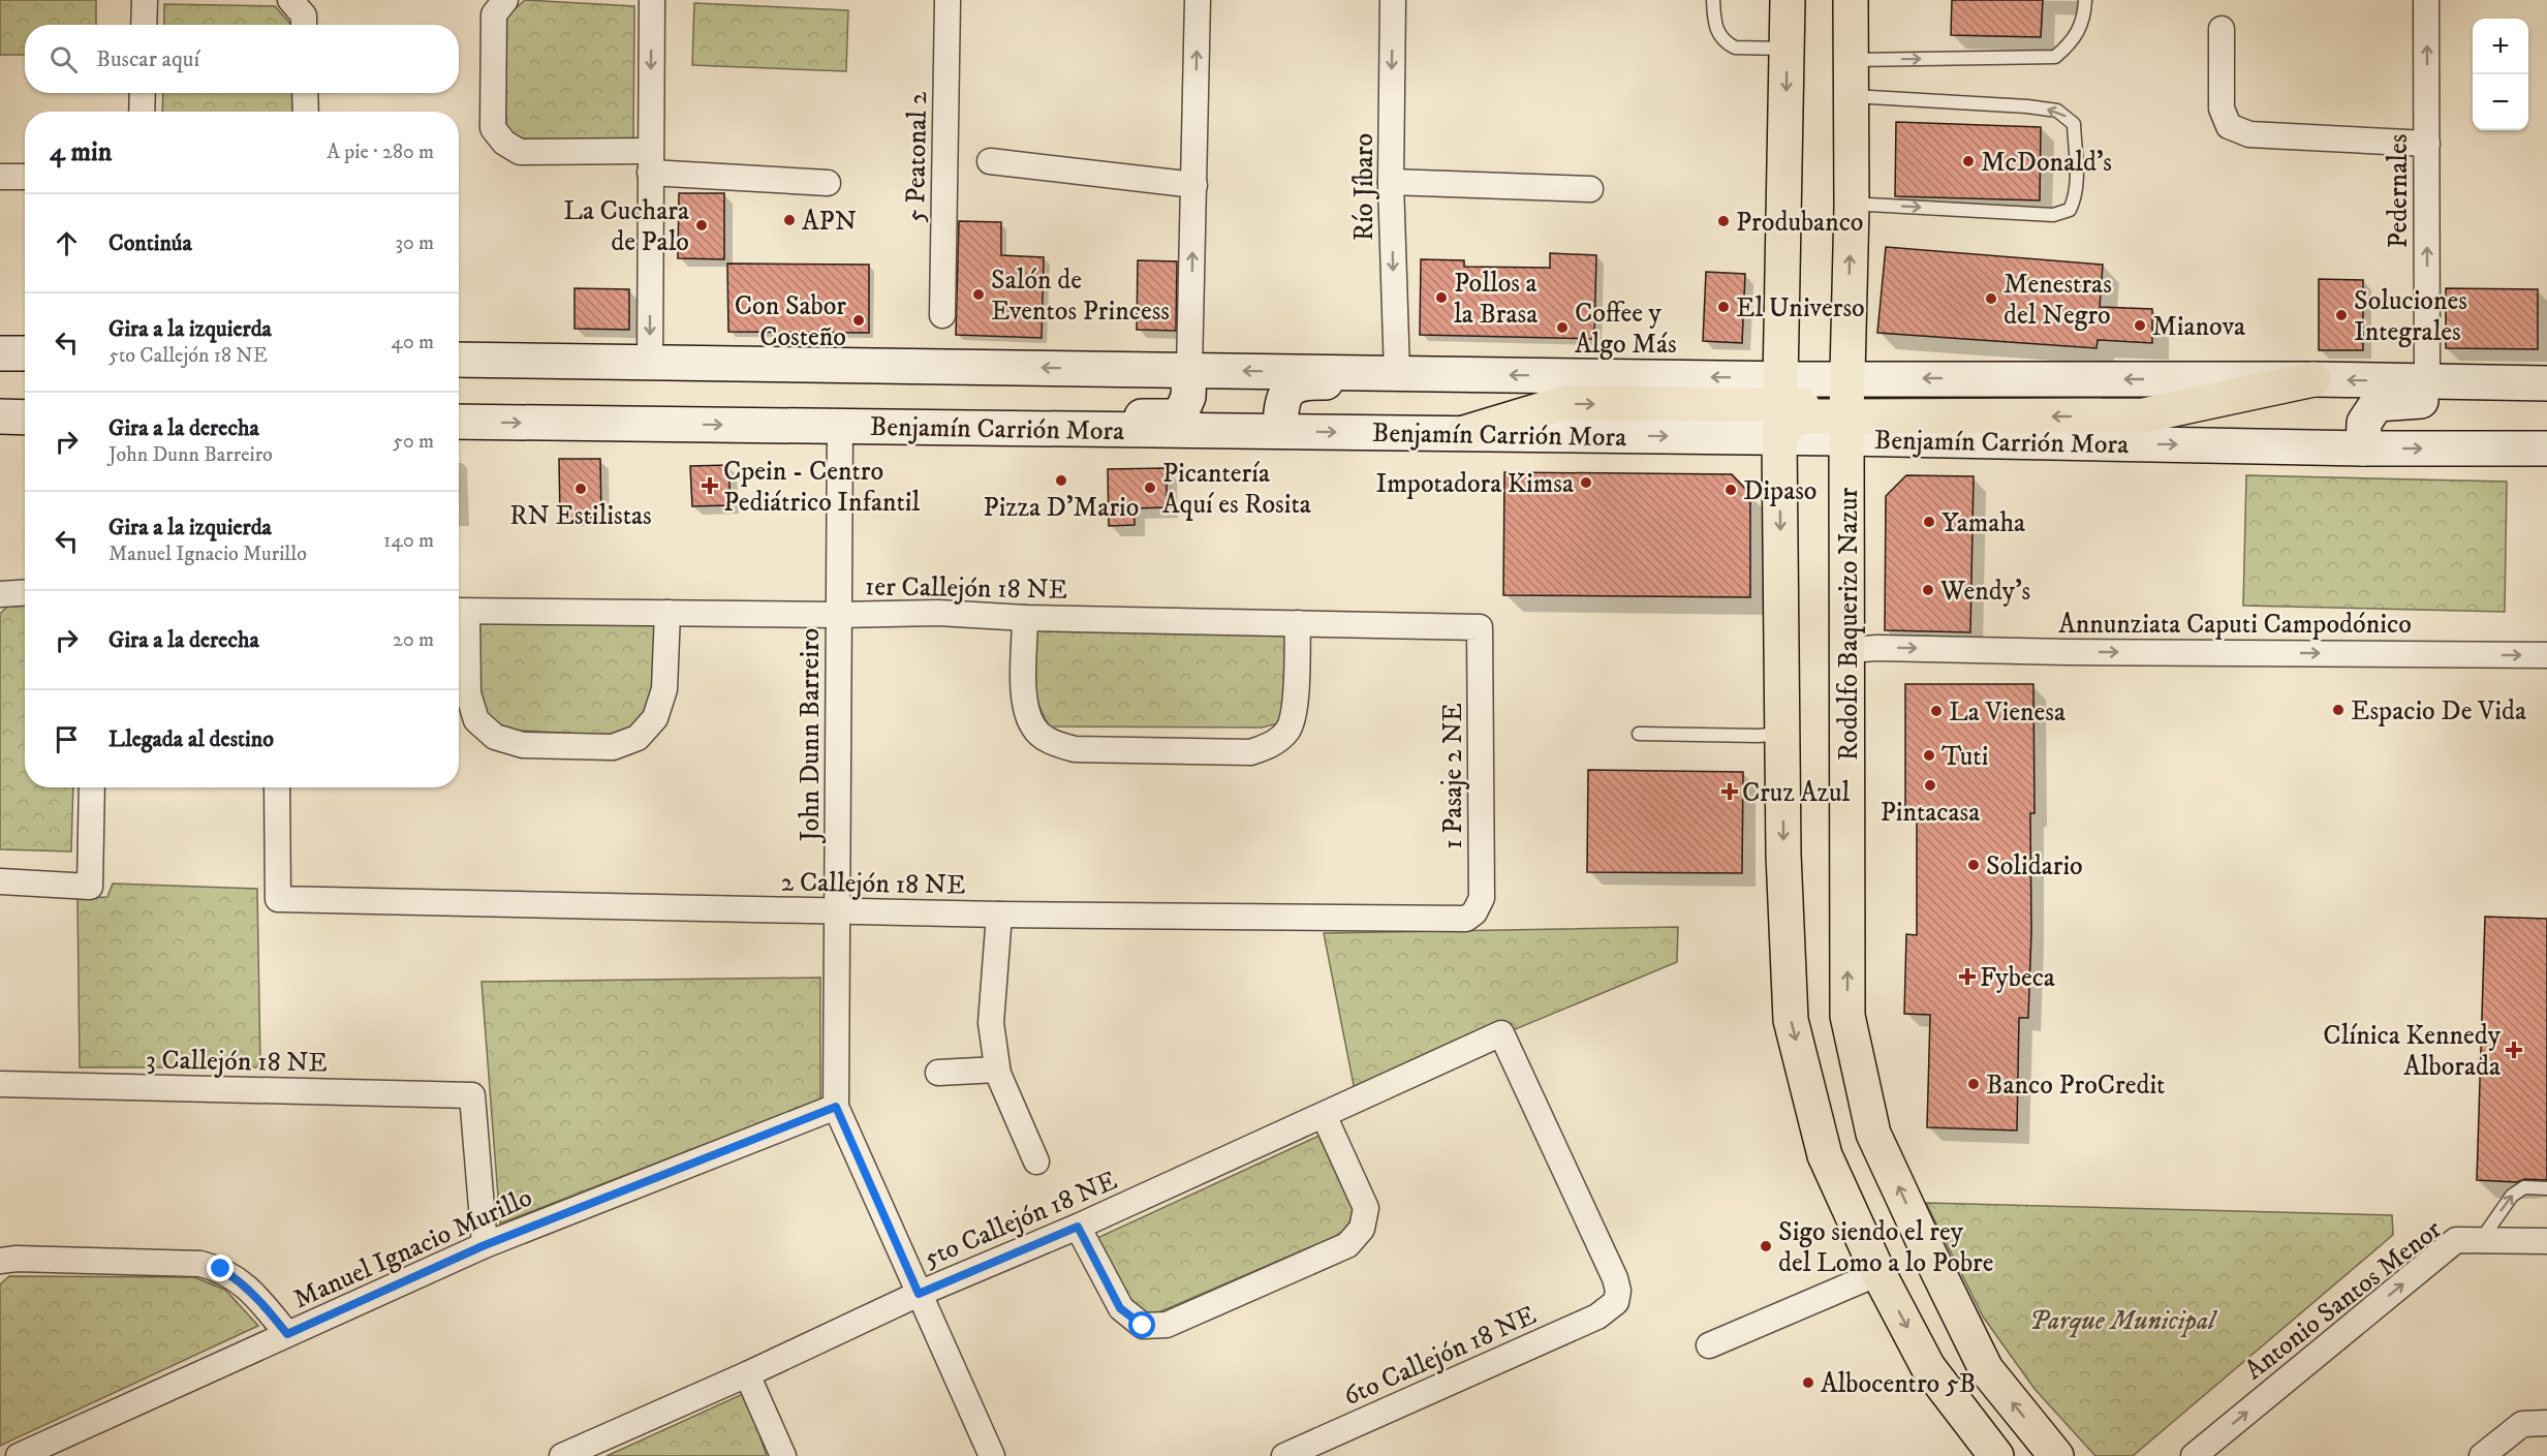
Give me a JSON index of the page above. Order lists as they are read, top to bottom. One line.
{"streets":{"main road":["Benjamín Carrión Mora","Rodolfo Baquerizo Nazur"],"street":["5 Peatonal 2","Río Jíbaro","Pedernales","1er Callejón 18 NE","Annunziata Caputi Campodónico","John Dunn Barreiro","1 Pasaje 2 NE","2 Callejón 18 NE","3 Callejón 18 NE","5to Callejón 18 NE","Manuel Ignacio Murillo","Antonio Santos Menor","6to Callejón 18 NE"]},"crossings":[["Río Jíbaro","Benjamín Carrión Mora"],["Pedernales","Benjamín Carrión Mora"],["Benjamín Carrión Mora","Rodolfo Baquerizo Nazur"],["Benjamín Carrión Mora","John Dunn Barreiro"],["1er Callejón 18 NE","John Dunn Barreiro"],["1er Callejón 18 NE","1 Pasaje 2 NE"],["Annunziata Caputi Campodónico","Rodolfo Baquerizo Nazur"],["John Dunn Barreiro","2 Callejón 18 NE"],["John Dunn Barreiro","5to Callejón 18 NE"],["John Dunn Barreiro","Manuel Ignacio Murillo"],["1 Pasaje 2 NE","2 Callejón 18 NE"],["3 Callejón 18 NE","Manuel Ignacio Murillo"],["5to Callejón 18 NE","6to Callejón 18 NE"]],"one_way":["Pedernales","Annunziata Caputi Campodónico","Antonio Santos Menor"],"parks":["Parque Municipal"],"places":{"other":["McDonald's","APN","Produbanco","La Cuchara de Palo","Salón de Eventos Princess","Pollos a la Brasa","Menestras del Negro","El Universo","Soluciones Integrales","Con Sabor Costeño","Mianova","Coffee y Algo Más","Pizza D'Mario","Impotadora Kimsa","Picantería Aquí es Rosita","RN Estilistas","Dipaso","Yamaha","Wendy's","Espacio De Vida","La Vienesa","Tuti","Pintacasa","Solidario","Banco ProCredit","Sigo siendo el rey del Lomo a lo Pobre","Albocentro 5B"],"health":["Cpein - Centro Pediátrico Infantil","Cruz Azul","Fybeca","Clínica Kennedy Alborada"]},"page":{"map_buttons":["+","−"],"search":"Buscar aquí","heading":["4 min","A pie · 280 m"],"list":[["Continúa","30 m"],["Gira a la izquierda","5to Callejón 18 NE","40 m"],["Gira a la derecha","John Dunn Barreiro","50 m"],["Gira a la izquierda","Manuel Ignacio Murillo","140 m"],["Gira a la derecha","20 m"],"Llegada al destino"]}}
